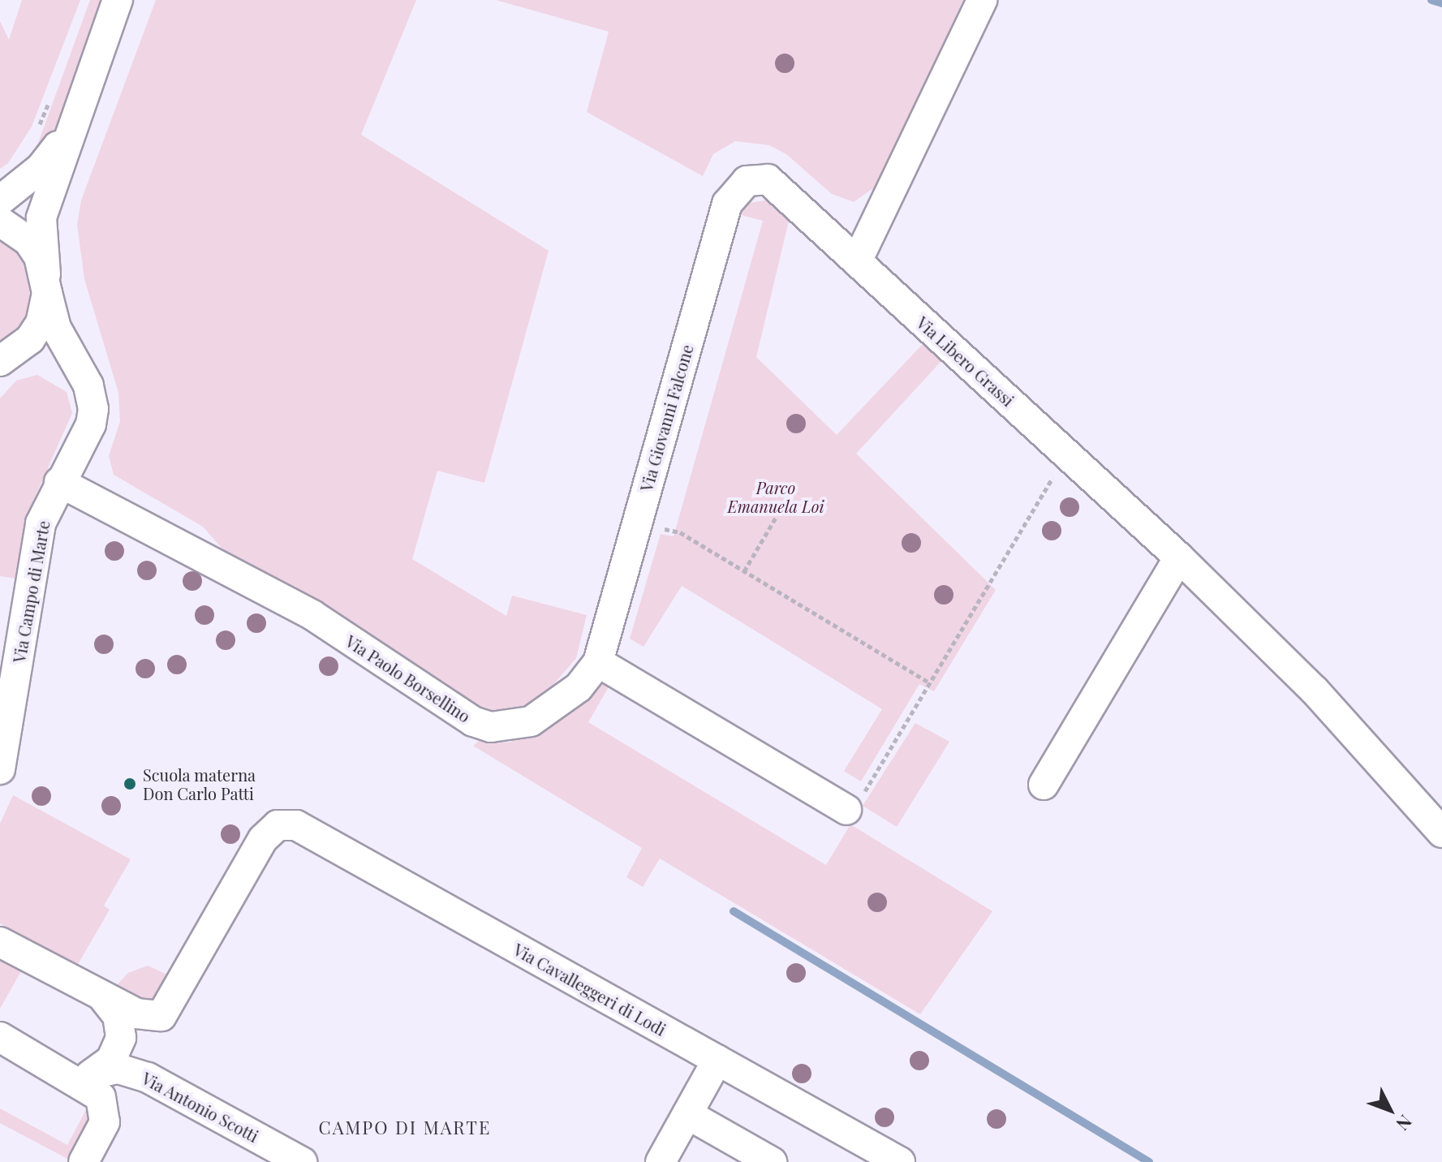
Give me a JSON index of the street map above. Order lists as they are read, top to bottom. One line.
{"streets":{"street":["Via Libero Grassi","Via Giovanni Falcone","Via Campo di Marte","Via Paolo Borsellino","Via Cavalleggeri di Lodi","Via Antonio Scotti"]},"crossings":[["Via Libero Grassi","Via Giovanni Falcone"],["Via Giovanni Falcone","Via Paolo Borsellino"],["Via Campo di Marte","Via Paolo Borsellino"]],"districts":["CAMPO DI MARTE"],"parks":["Parco Emanuela Loi"],"places":["Scuola materna Don Carlo Patti"],"north":"bottom right"}
